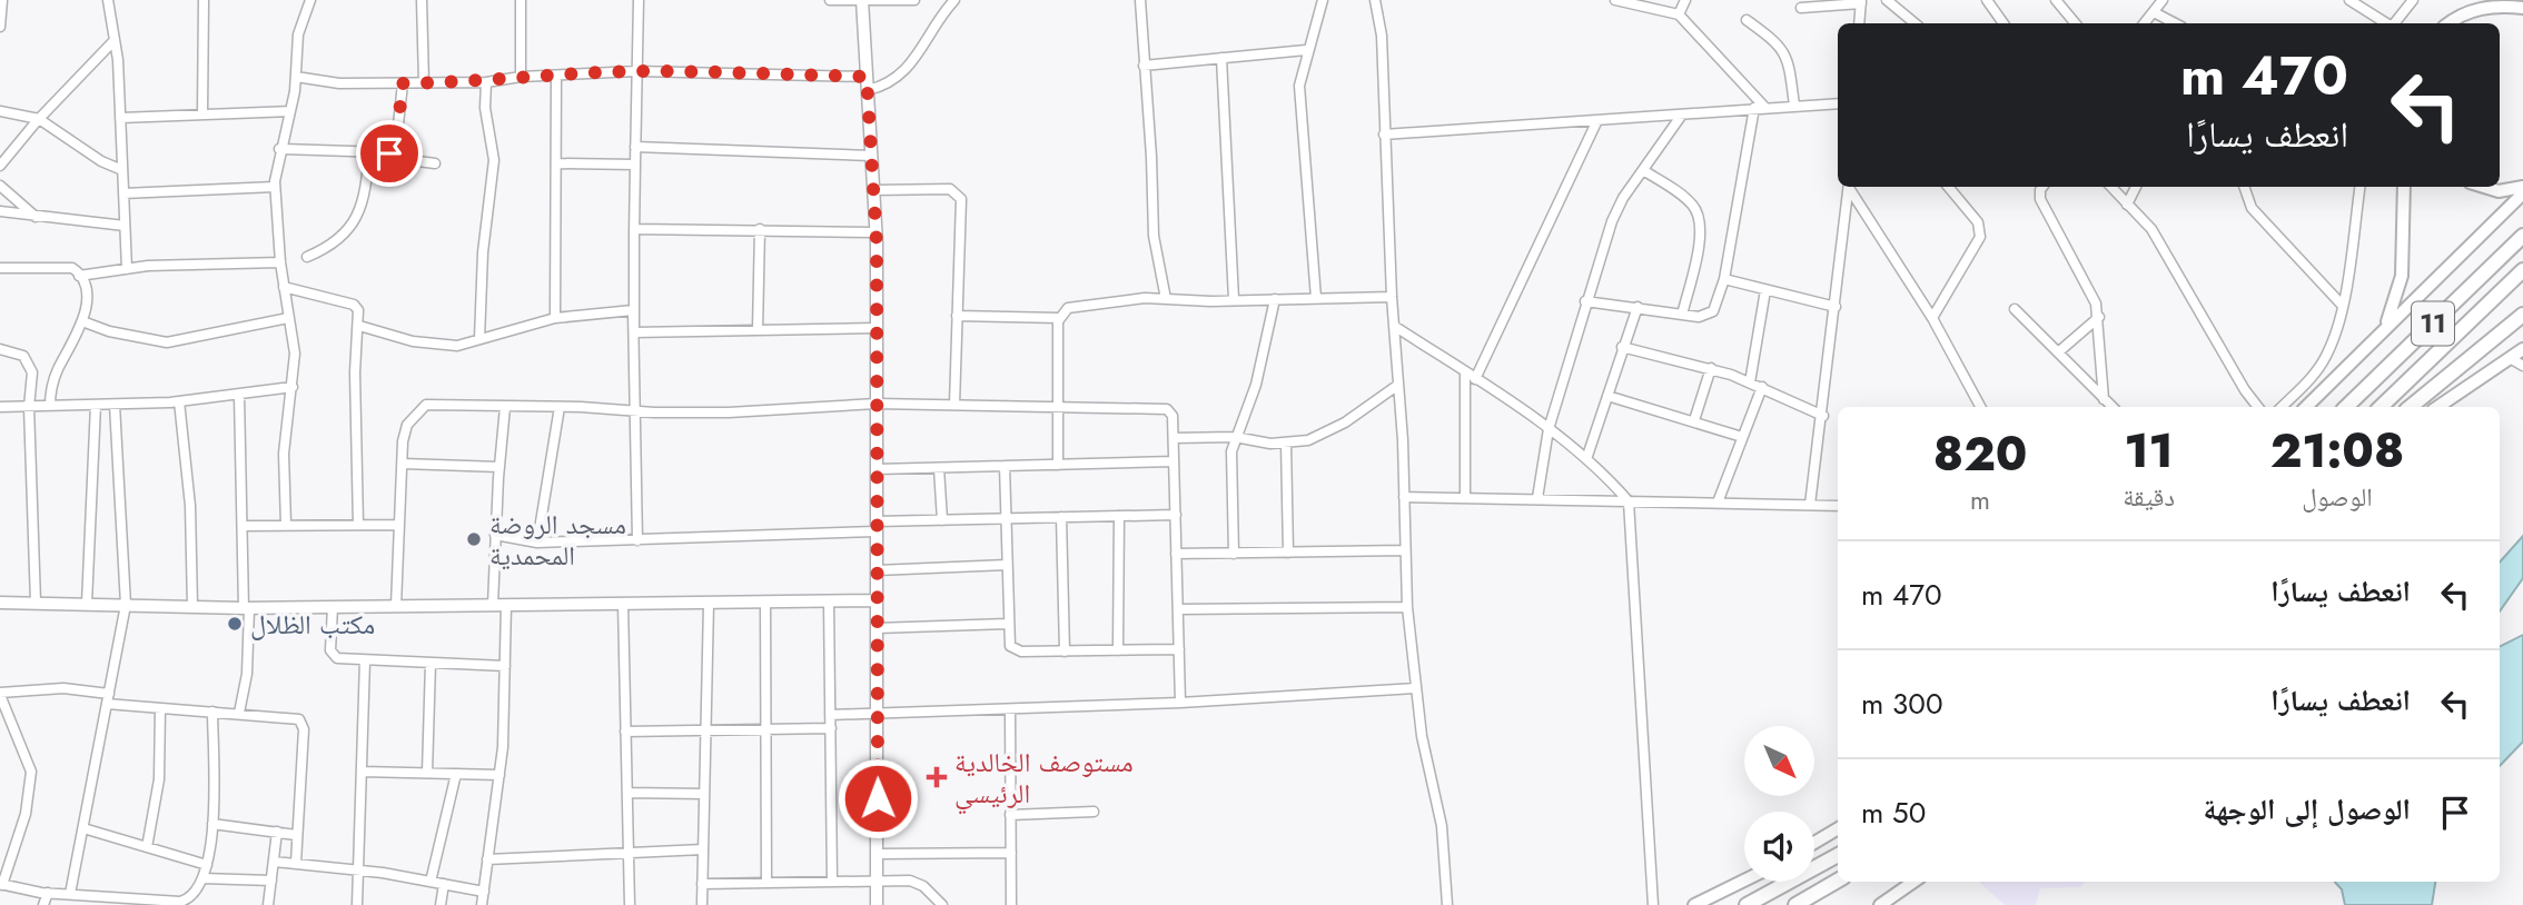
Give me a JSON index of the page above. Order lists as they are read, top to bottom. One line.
{"streets":{"highway":["11"]},"places":{"other":["مسجد الروضة المحمدية","مكتب الظلال"],"health":["مستوصف الخالدية الرئيسي"]},"north":"bottom right","page":{"turn":["470 m","انعطف يسارًا"],"eta":["21:08","الوصول","11","دقيقة","820","m"],"list":[{"name":"انعطف يسارًا","value":"470 m"},{"name":"انعطف يسارًا","value":"300 m"},{"name":"الوصول إلى الوجهة","value":"50 m"}]}}
